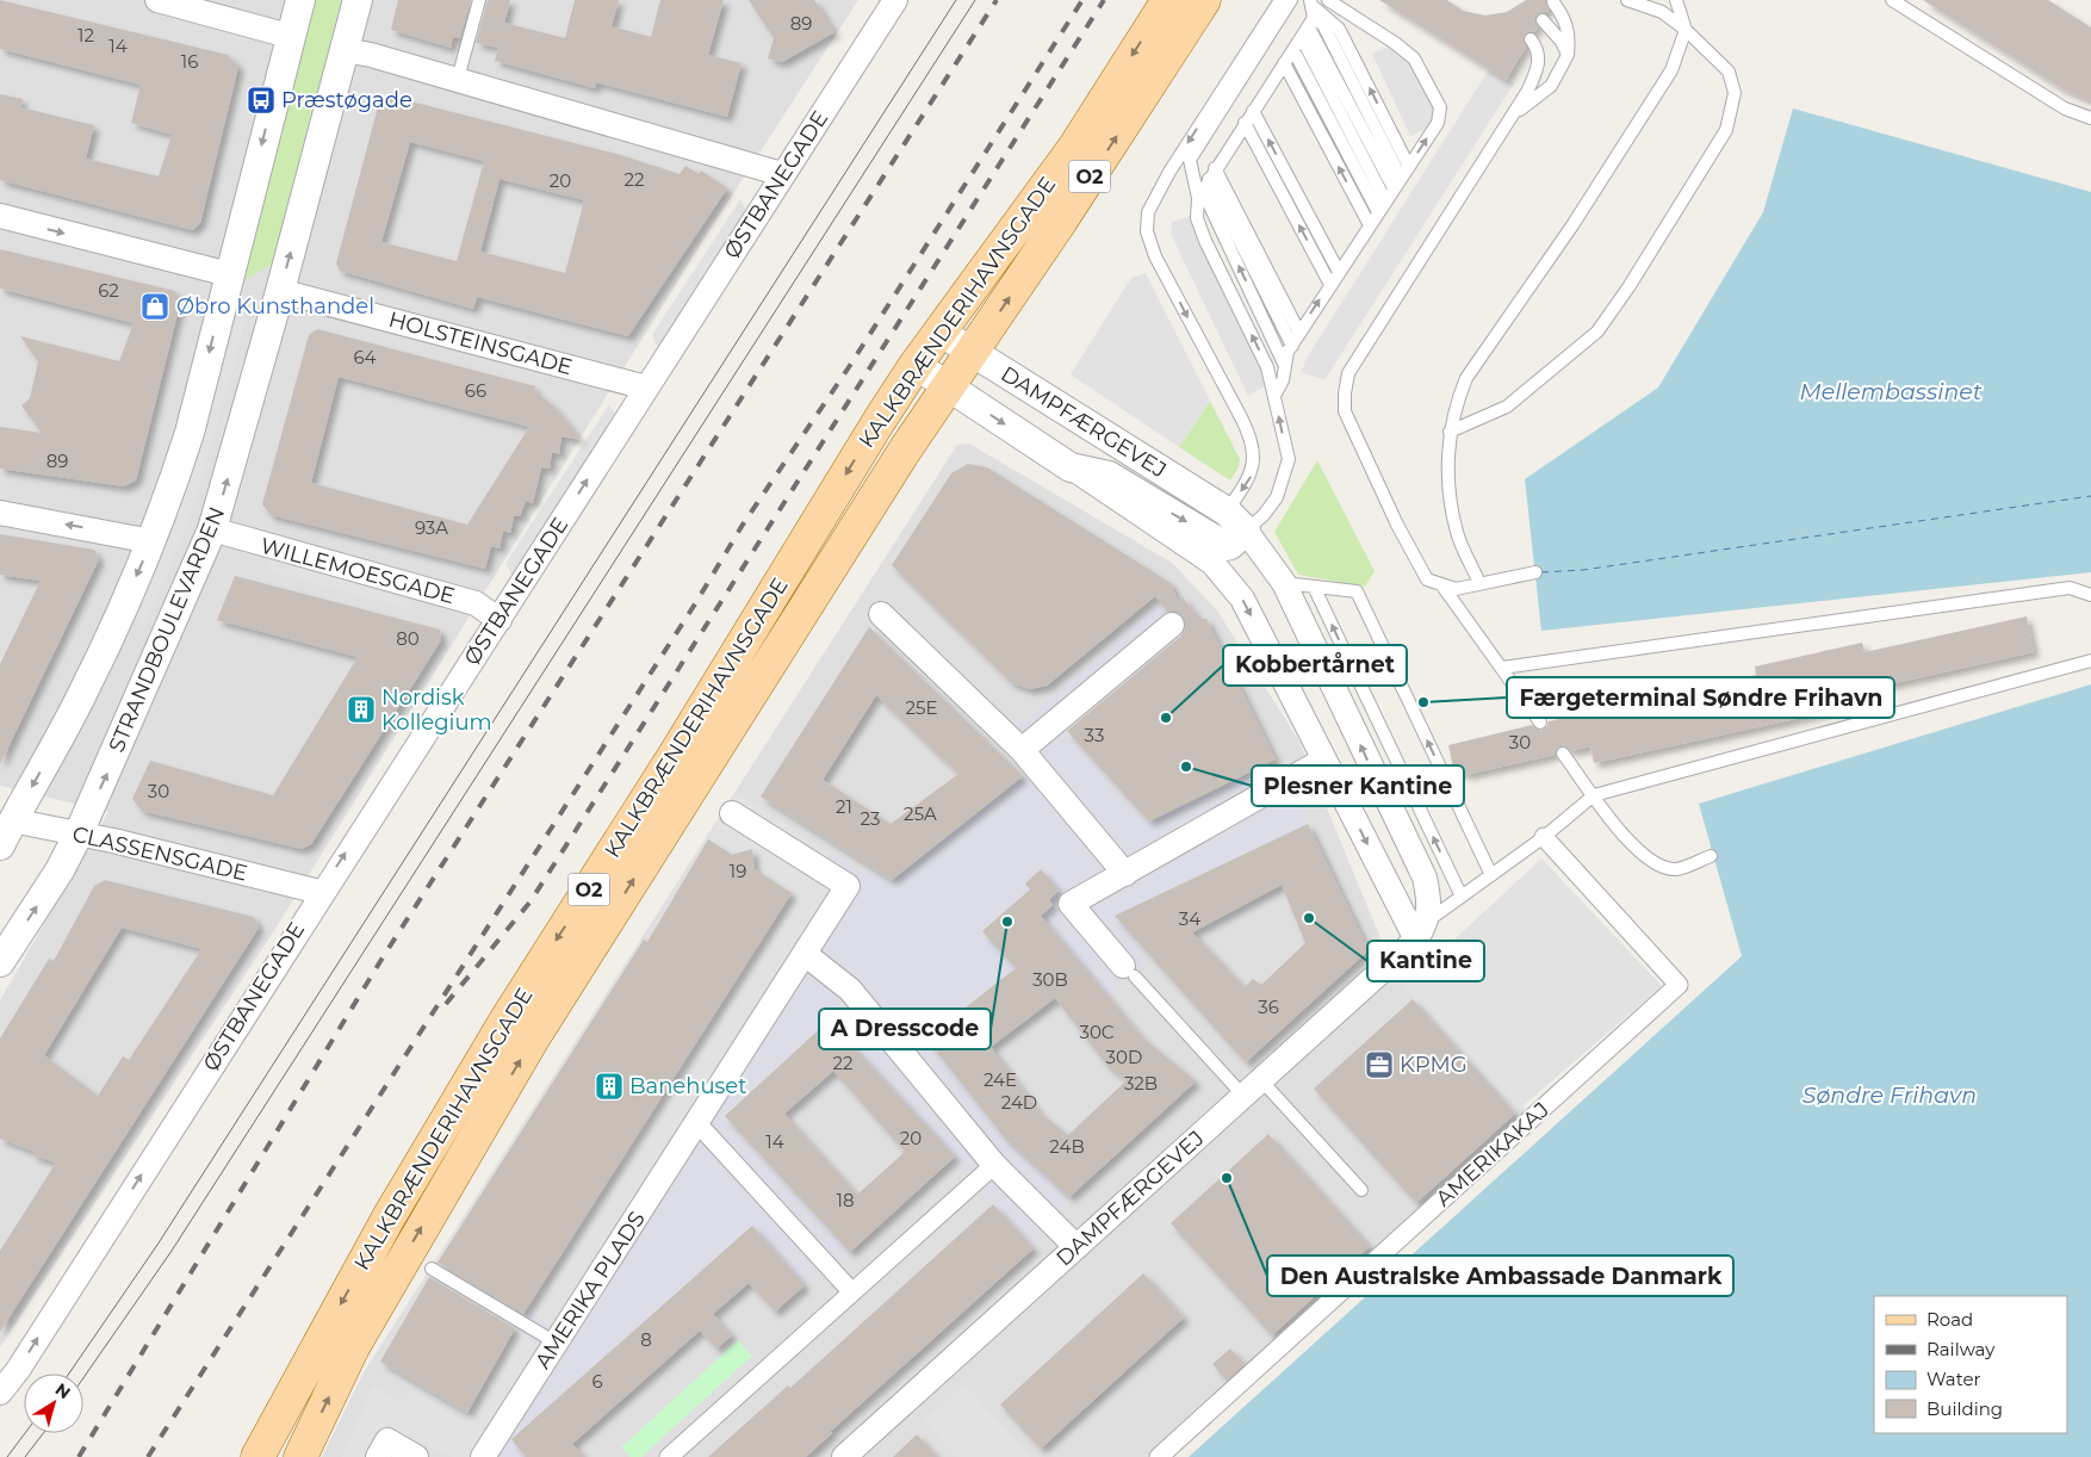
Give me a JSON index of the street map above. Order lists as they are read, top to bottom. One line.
{"streets":{"main road":["O2","KALKBRÆNDERIHAVNSGADE"],"street":["ØSTBANEGADE","HOLSTEINSGADE","DAMPFÆRGEVEJ","WILLEMOESGADE","STRANDBOULEVARDEN","CLASSENSGADE","AMERIKAKAJ","AMERIKA PLADS"]},"crossings":[["ØSTBANEGADE","HOLSTEINSGADE"],["ØSTBANEGADE","WILLEMOESGADE"],["ØSTBANEGADE","CLASSENSGADE"],["KALKBRÆNDERIHAVNSGADE","DAMPFÆRGEVEJ"],["HOLSTEINSGADE","STRANDBOULEVARDEN"],["WILLEMOESGADE","STRANDBOULEVARDEN"],["STRANDBOULEVARDEN","CLASSENSGADE"]],"one_way":["ØSTBANEGADE"],"water":["Mellembassinet","Søndre Frihavn"],"places":{"bus stop":["Præstøgade"],"shop":["Øbro Kunsthandel"],"other":["Færgeterminal Søndre Frihavn","Kobbertårnet","Plesner Kantine","Kantine","A Dresscode","Den Australske Ambassade Danmark"],"building":["Nordisk Kollegium","Banehuset"],"office":["KPMG"]},"house_numbers":["89","12","14","16","22","20","62","64","66","89","93A","80","25E","33","30","30","21","25A","23","19","34","30B","36","30C","30D","22","24E","32B","24D","20","14","24B","18","8","6"],"legend":["Road","Railway","Water","Building"],"north":"top right"}
